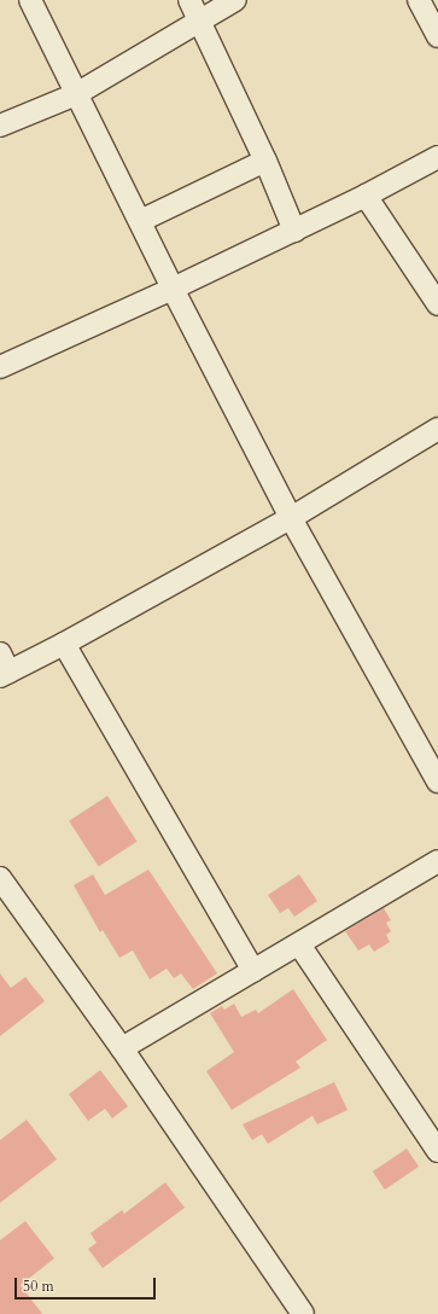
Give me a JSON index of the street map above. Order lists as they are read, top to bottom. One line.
{"scale_bar":"50 m"}
